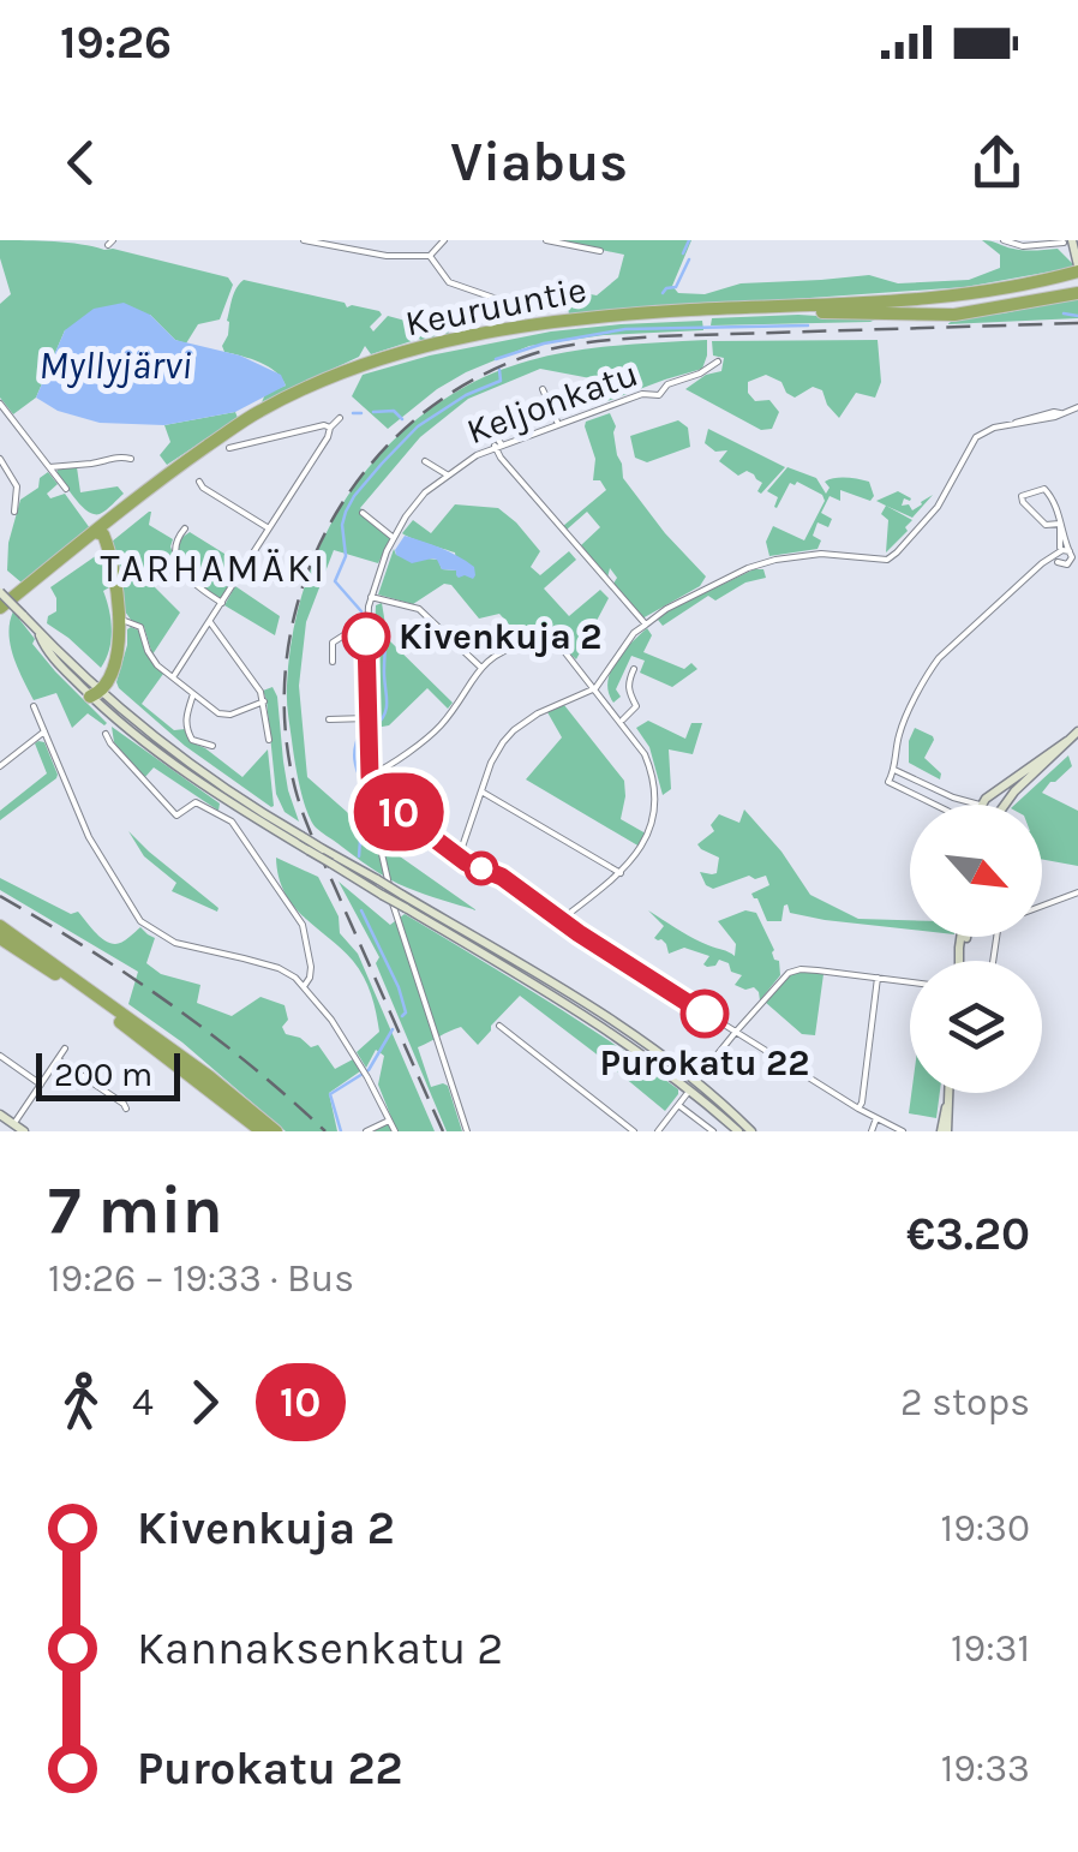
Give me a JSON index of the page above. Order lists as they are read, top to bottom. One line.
{"streets":{"highway":["Keuruuntie"],"street":["Keljonkatu"]},"districts":["TARHAMÄKI"],"water":["Myllyjärvi"],"places":["Kivenkuja 2","Purokatu 22"],"lines":["bus line 10"],"scale_bar":"200 m","north":"bottom right","page":{"status":"19:26","header":"Viabus","on_map":"10","scale":"200 m","heading":["7 min","19:26 – 19:33 · Bus","€3.20"],"legs":["4","10","2 stops"],"list":[{"name":"Kivenkuja 2","value":"19:30"},{"name":"Kannaksenkatu 2","value":"19:31"},{"name":"Purokatu 22","value":"19:33"}]}}
